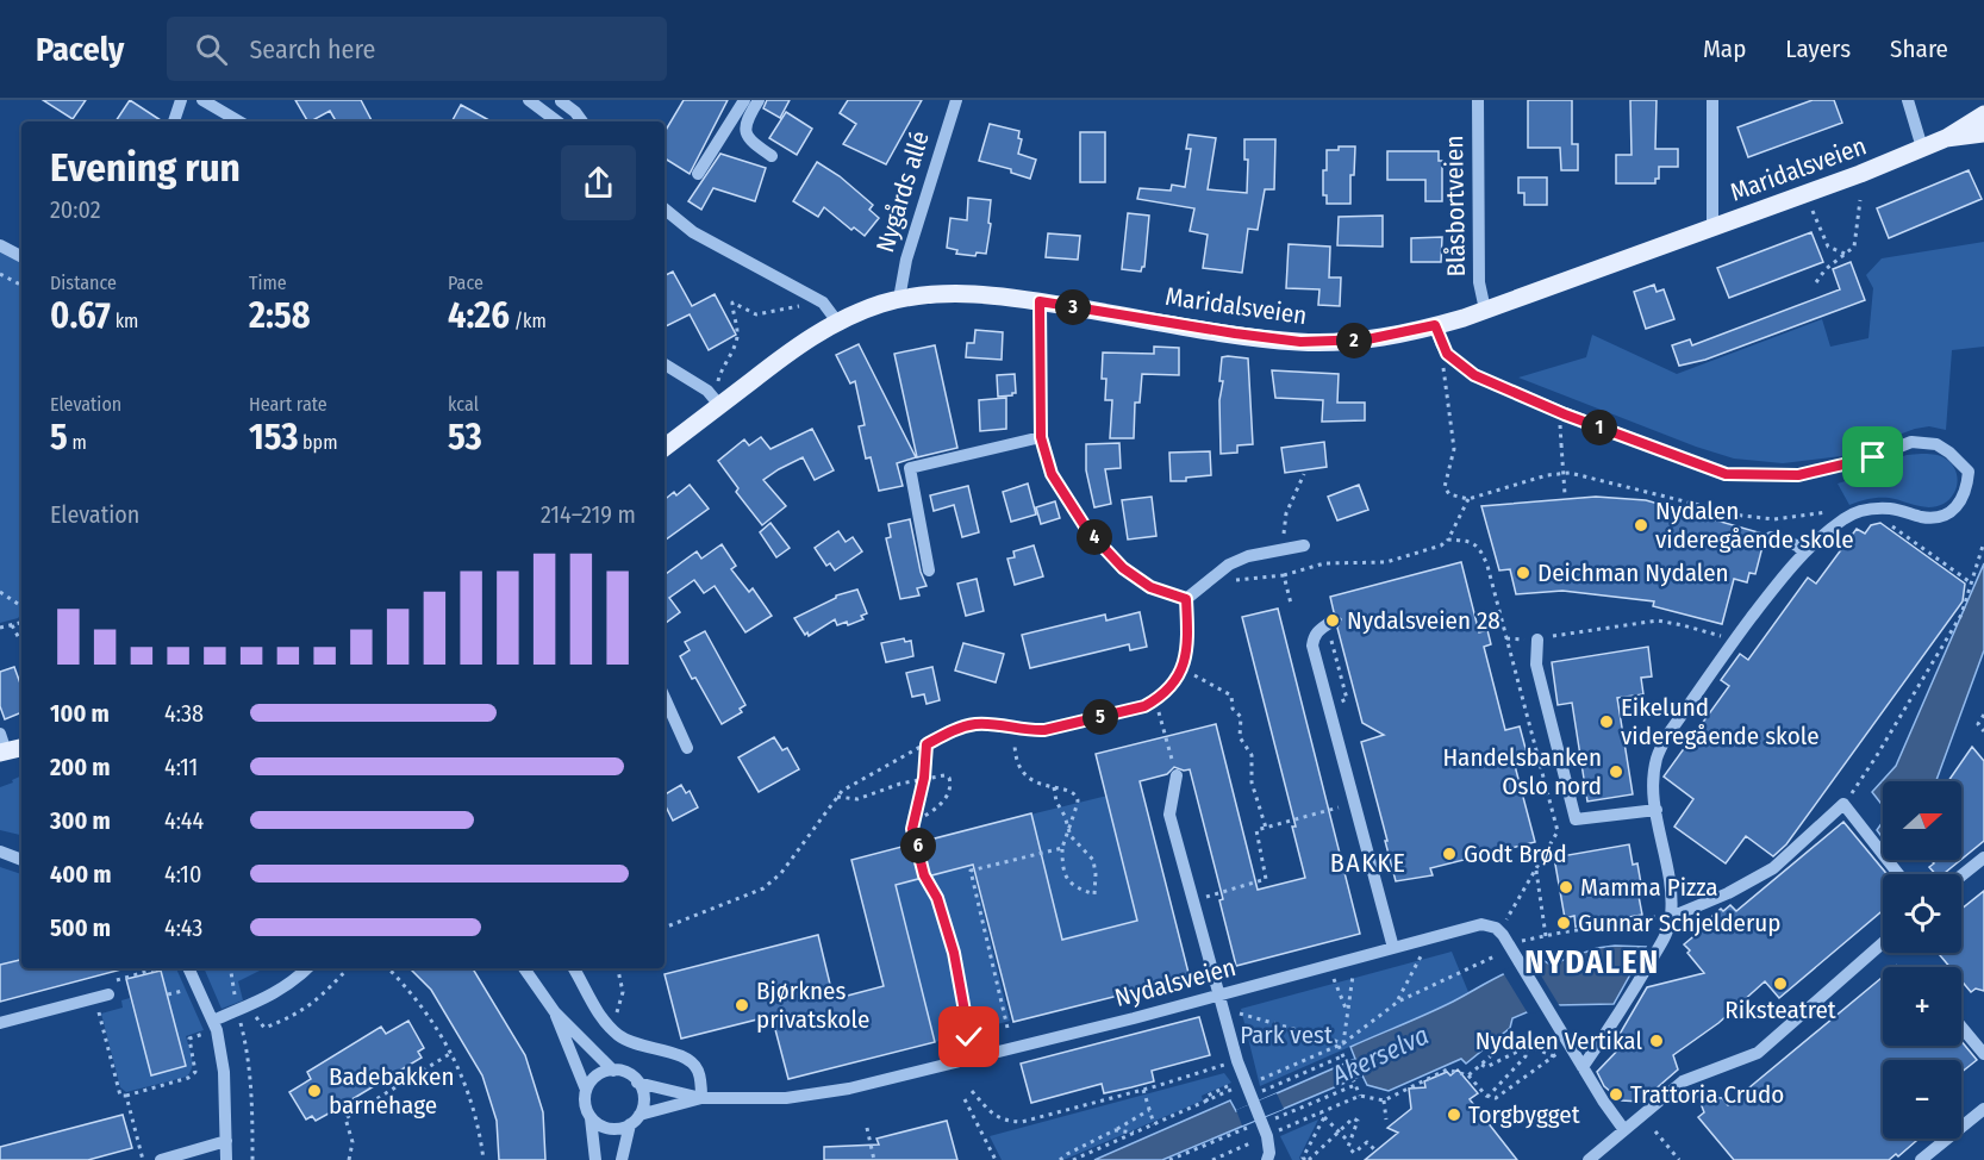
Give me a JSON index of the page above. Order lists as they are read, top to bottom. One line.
{"streets":{"main road":["Maridalsveien"],"street":["Nygårds allé","Blåsbortveien","Nydalsveien"]},"crossings":[["Maridalsveien","Nygårds allé"],["Maridalsveien","Blåsbortveien"]],"districts":["BAKKE","NYDALEN"],"water":["Akerselva"],"parks":["Park vest"],"places":["Nydalen videregående skole","Deichman Nydalen","Nydalsveien 28","Eikelund videregående skole","Handelsbanken Oslo nord","Godt Brød","Mamma Pizza","Gunnar Schjelderup","Riksteatret","Bjørknes privatskole","Nydalen Vertikal","Badebakken barnehage","Trattoria Crudo","Torgbygget"],"north":"right","page":{"header":"Pacely","search":"Search here","nav":["Map","Layers","Share"],"heading":["Evening run","20:02"],"stats":[["Distance","0.67 km"],["Time","2:58"],["Pace","4:26 /km"],["Elevation","5 m"],["Heart rate","153 bpm"],["kcal","53"]],"pins":["3","2","1","4","5","6"],"chart":["Elevation","214–219 m"],"list":[{"name":"100 m","note":"4:38"},{"name":"200 m","note":"4:11"},{"name":"300 m","note":"4:44"},{"name":"400 m","note":"4:10"},{"name":"500 m","note":"4:43"}],"map_buttons":["+","−"]}}
